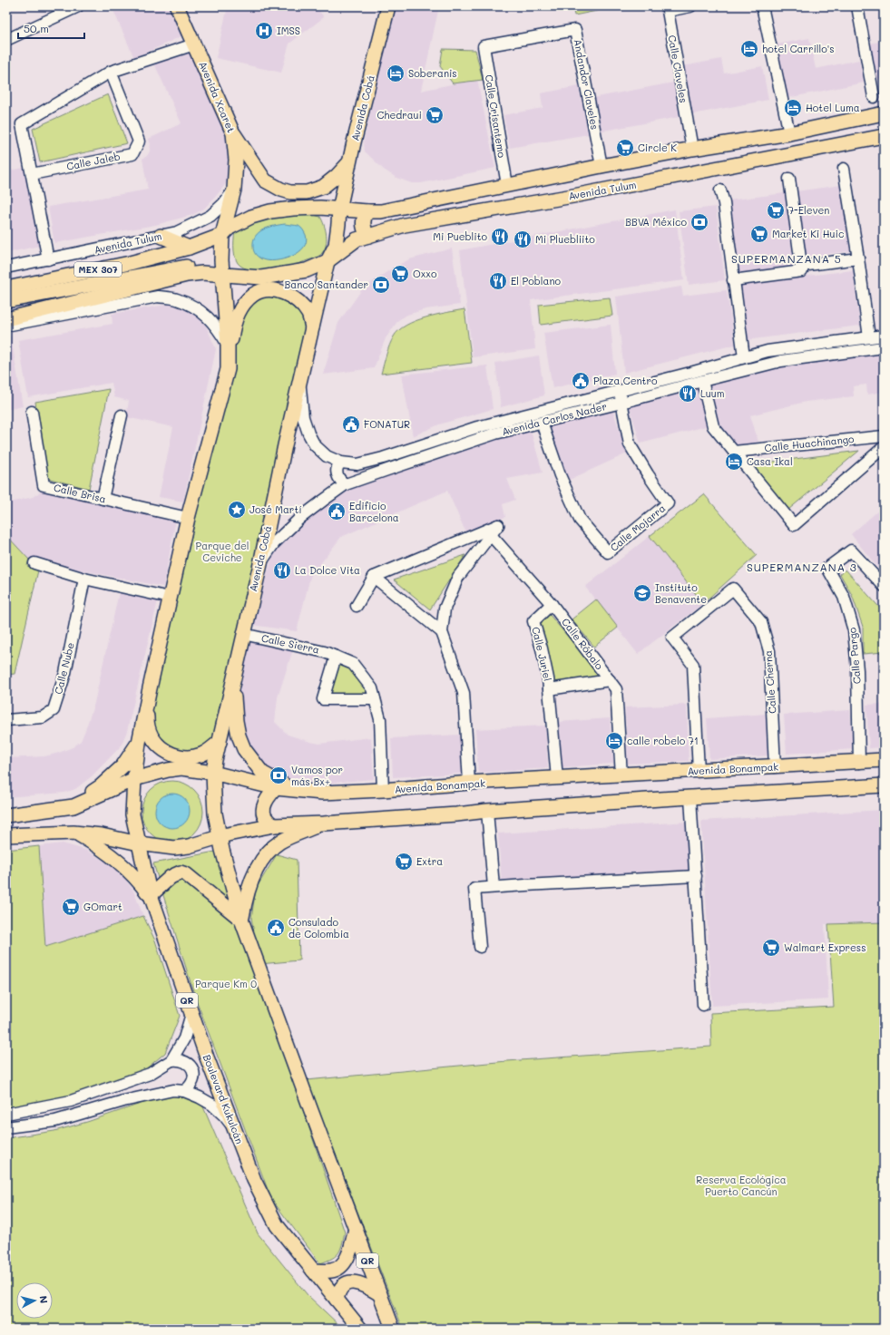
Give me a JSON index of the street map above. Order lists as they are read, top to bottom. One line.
{"streets":{"main road":["Avenida Xcaret","Avenida Cobá","Avenida Tulum","MEX 307","Avenida Bonampak","QR","Boulevard Kukulcán"],"street":["Calle Claveles","Andandor Claveles","Calle Crisantemo","Calle Jaleb","Avenida Carlos Nader","Calle Huachinango","Calle Brisa","Calle Mojarra","Calle Sierra","Calle Róbalo","Calle Juriel","Calle Pargo","Calle Nube","Calle Cherna"]},"crossings":[["Andandor Claveles","Calle Crisantemo"],["Avenida Xcaret","Avenida Tulum"],["Avenida Xcaret","MEX 307"],["Avenida Cobá","Avenida Tulum"],["Avenida Cobá","Avenida Carlos Nader"],["Avenida Cobá","Calle Sierra"],["Avenida Cobá","Avenida Bonampak"],["Avenida Cobá","QR"],["Avenida Cobá","Boulevard Kukulcán"],["Avenida Tulum","MEX 307"],["Avenida Carlos Nader","Calle Mojarra"],["Calle Sierra","Avenida Bonampak"],["Calle Róbalo","Calle Juriel"],["Calle Róbalo","Avenida Bonampak"],["Calle Juriel","Avenida Bonampak"],["Calle Pargo","Avenida Bonampak"],["Calle Cherna","Avenida Bonampak"],["Avenida Bonampak","Boulevard Kukulcán"]],"districts":["SUPERMANZANA 5","SUPERMANZANA 3"],"parks":["Parque del Ceviche","Parque Km 0","Reserva Ecológica Puerto Cancún"],"places":{"hospital":["IMSS"],"hotel":["hotel Carrillo's","Soberanis","Hotel Luma","Casa Ikal","calle robelo 71"],"supermarket":["Chedraui","Circle K","7-Eleven","Market Ki Huic","Oxxo","Extra","GOmart","Walmart Express"],"bank":["BBVA México","Banco Santander","Vamos por más Bx+"],"restaurant":["Mi Pueblito","Mi Pluebliito","El Poblano","Luum","La Dolce Vita"],"public building":["Plaza Centro","FONATUR","Edificio Barcelona","Consulado de Colombia"],"place":["José Martí"],"school or university":["Instituto Benavente"]},"scale_bar":"50 m","north":"right"}
